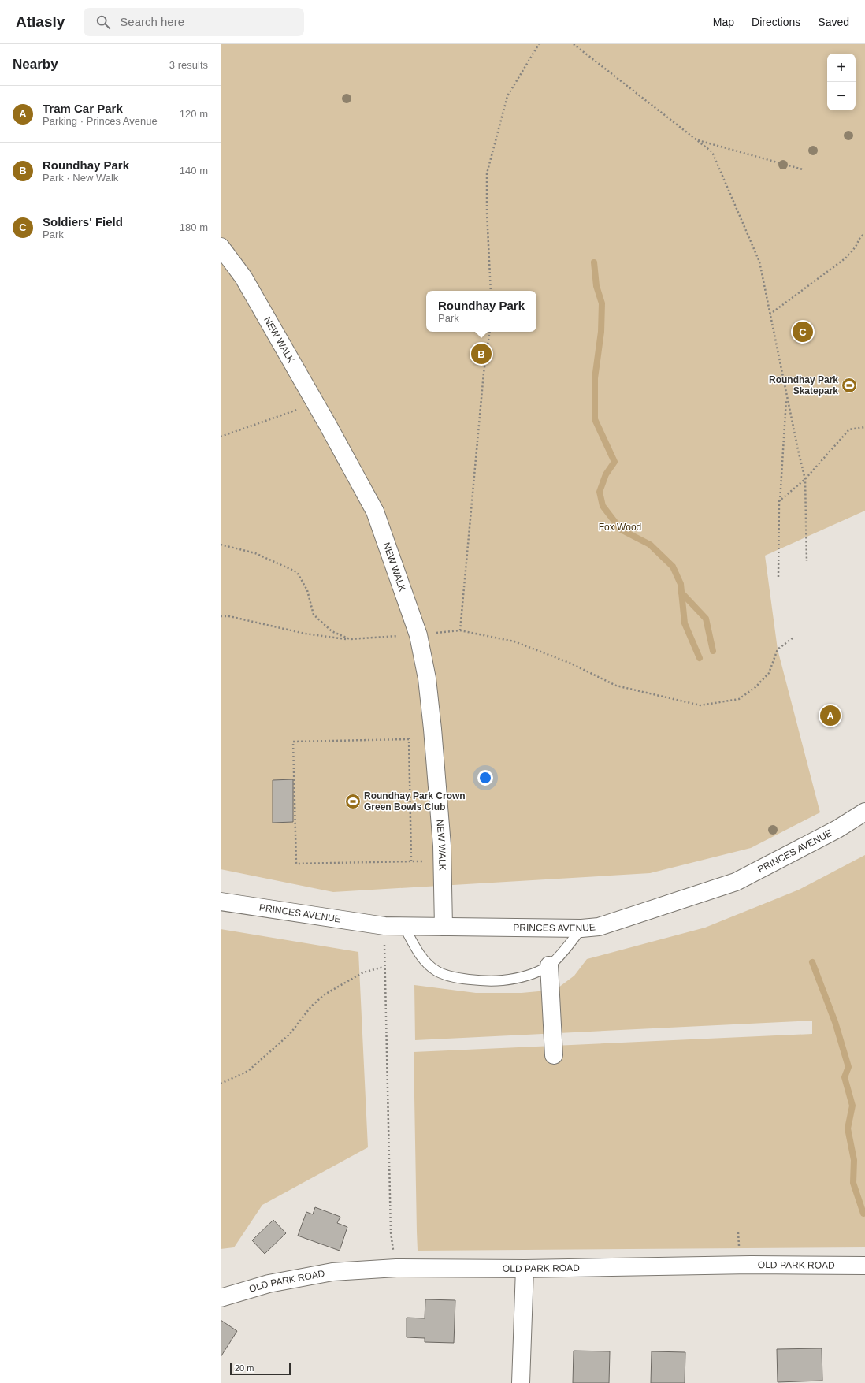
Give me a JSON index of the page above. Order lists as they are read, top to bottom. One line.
{"streets":{"street":["NEW WALK","PRINCES AVENUE","OLD PARK ROAD"]},"crossings":[["NEW WALK","PRINCES AVENUE"]],"parks":["Fox Wood"],"places":{"sports":["Roundhay Park Skatepark","Roundhay Park Crown Green Bowls Club"]},"scale_bar":"20 m","page":{"header":"Atlasly","search":"Search here","nav":["Map","Directions","Saved"],"heading":["Nearby","3 results"],"map_buttons":["+","−"],"list":[{"mark":"A","name":"Tram Car Park","note":"Parking · Princes Avenue","value":"120 m"},{"mark":"B","name":"Roundhay Park","note":"Park · New Walk","value":"140 m"},{"mark":"C","name":"Soldiers' Field","note":"Park","value":"180 m"}],"popup":["Roundhay Park","Park"],"pins":["C","B","A"],"scale":"20 m"}}
